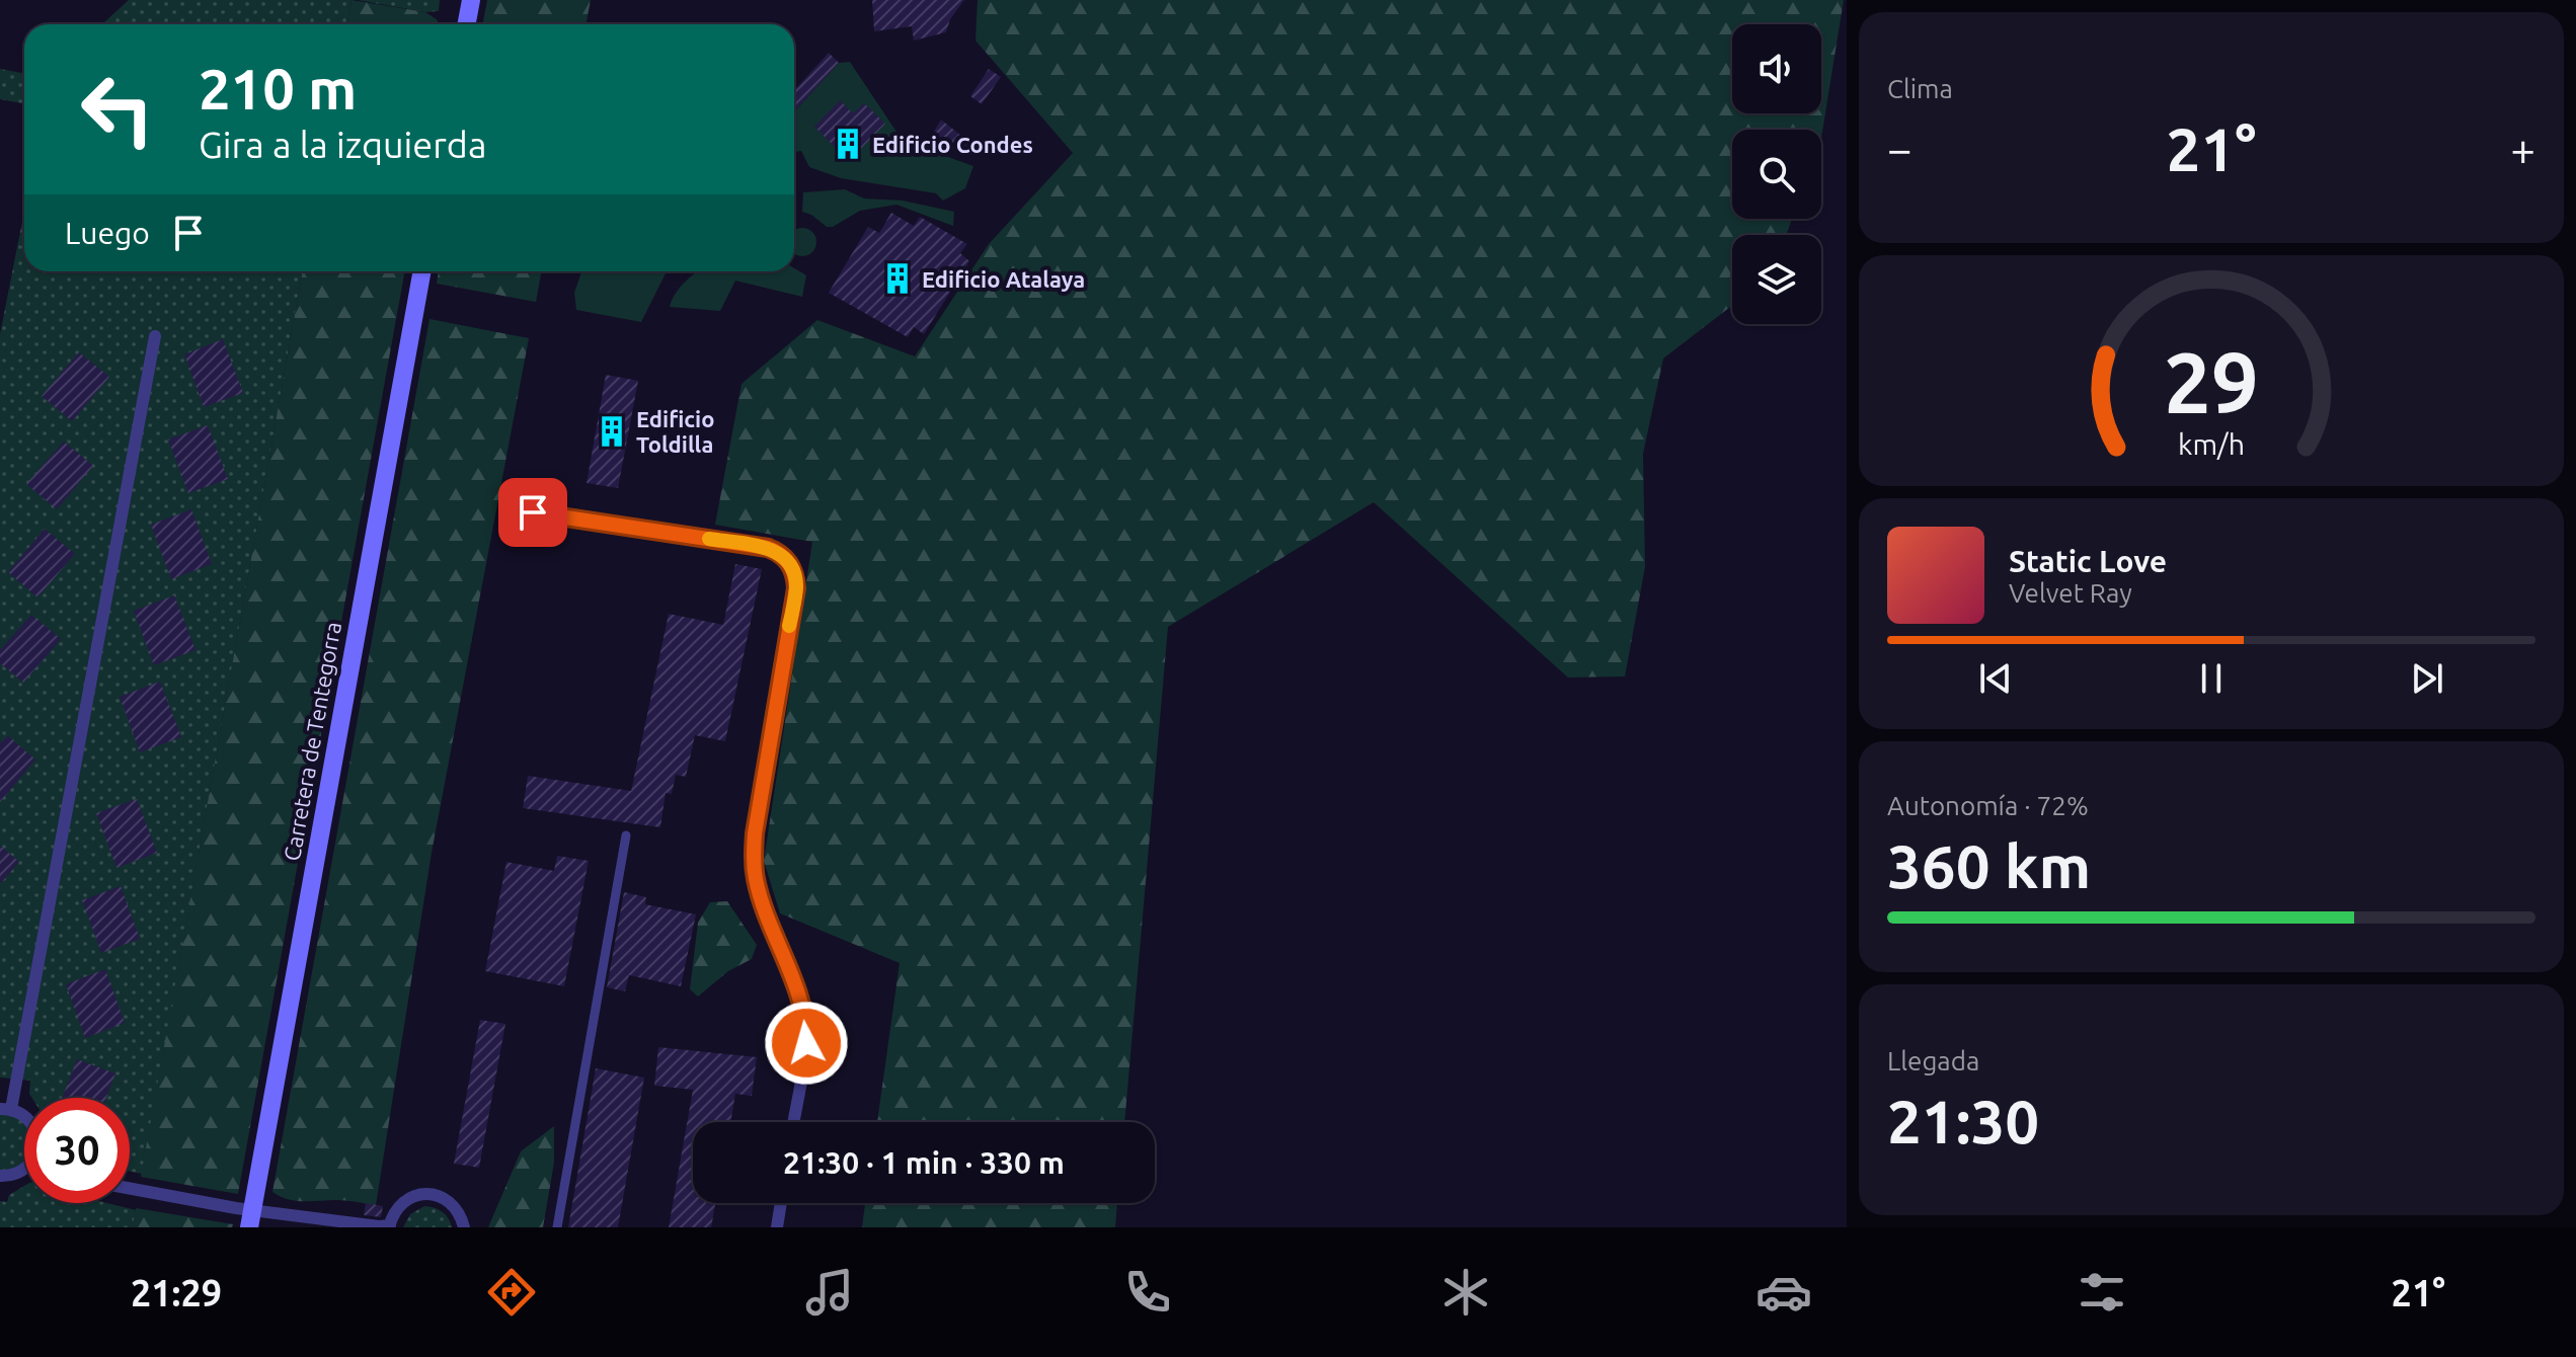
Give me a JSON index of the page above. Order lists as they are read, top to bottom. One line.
{"streets":{"main road":["Carretera de Tentegorra"]},"places":{"building":["Edificio Condes","Edificio Atalaya","Edificio Toldilla"]},"page":{"tile":["Clima",["Autonomía · 72%","360 km"],["Llegada","21:30"]],"turn":["210 m","Gira a la izquierda"],"heat":["−","21°","+"],"then":"Luego","song":["Static Love","Velvet Ray"],"limit":"30","trip":"21:30 · 1 min · 330 m","tabs":["21:29","21°"],"gauge":["29","km/h"]}}
